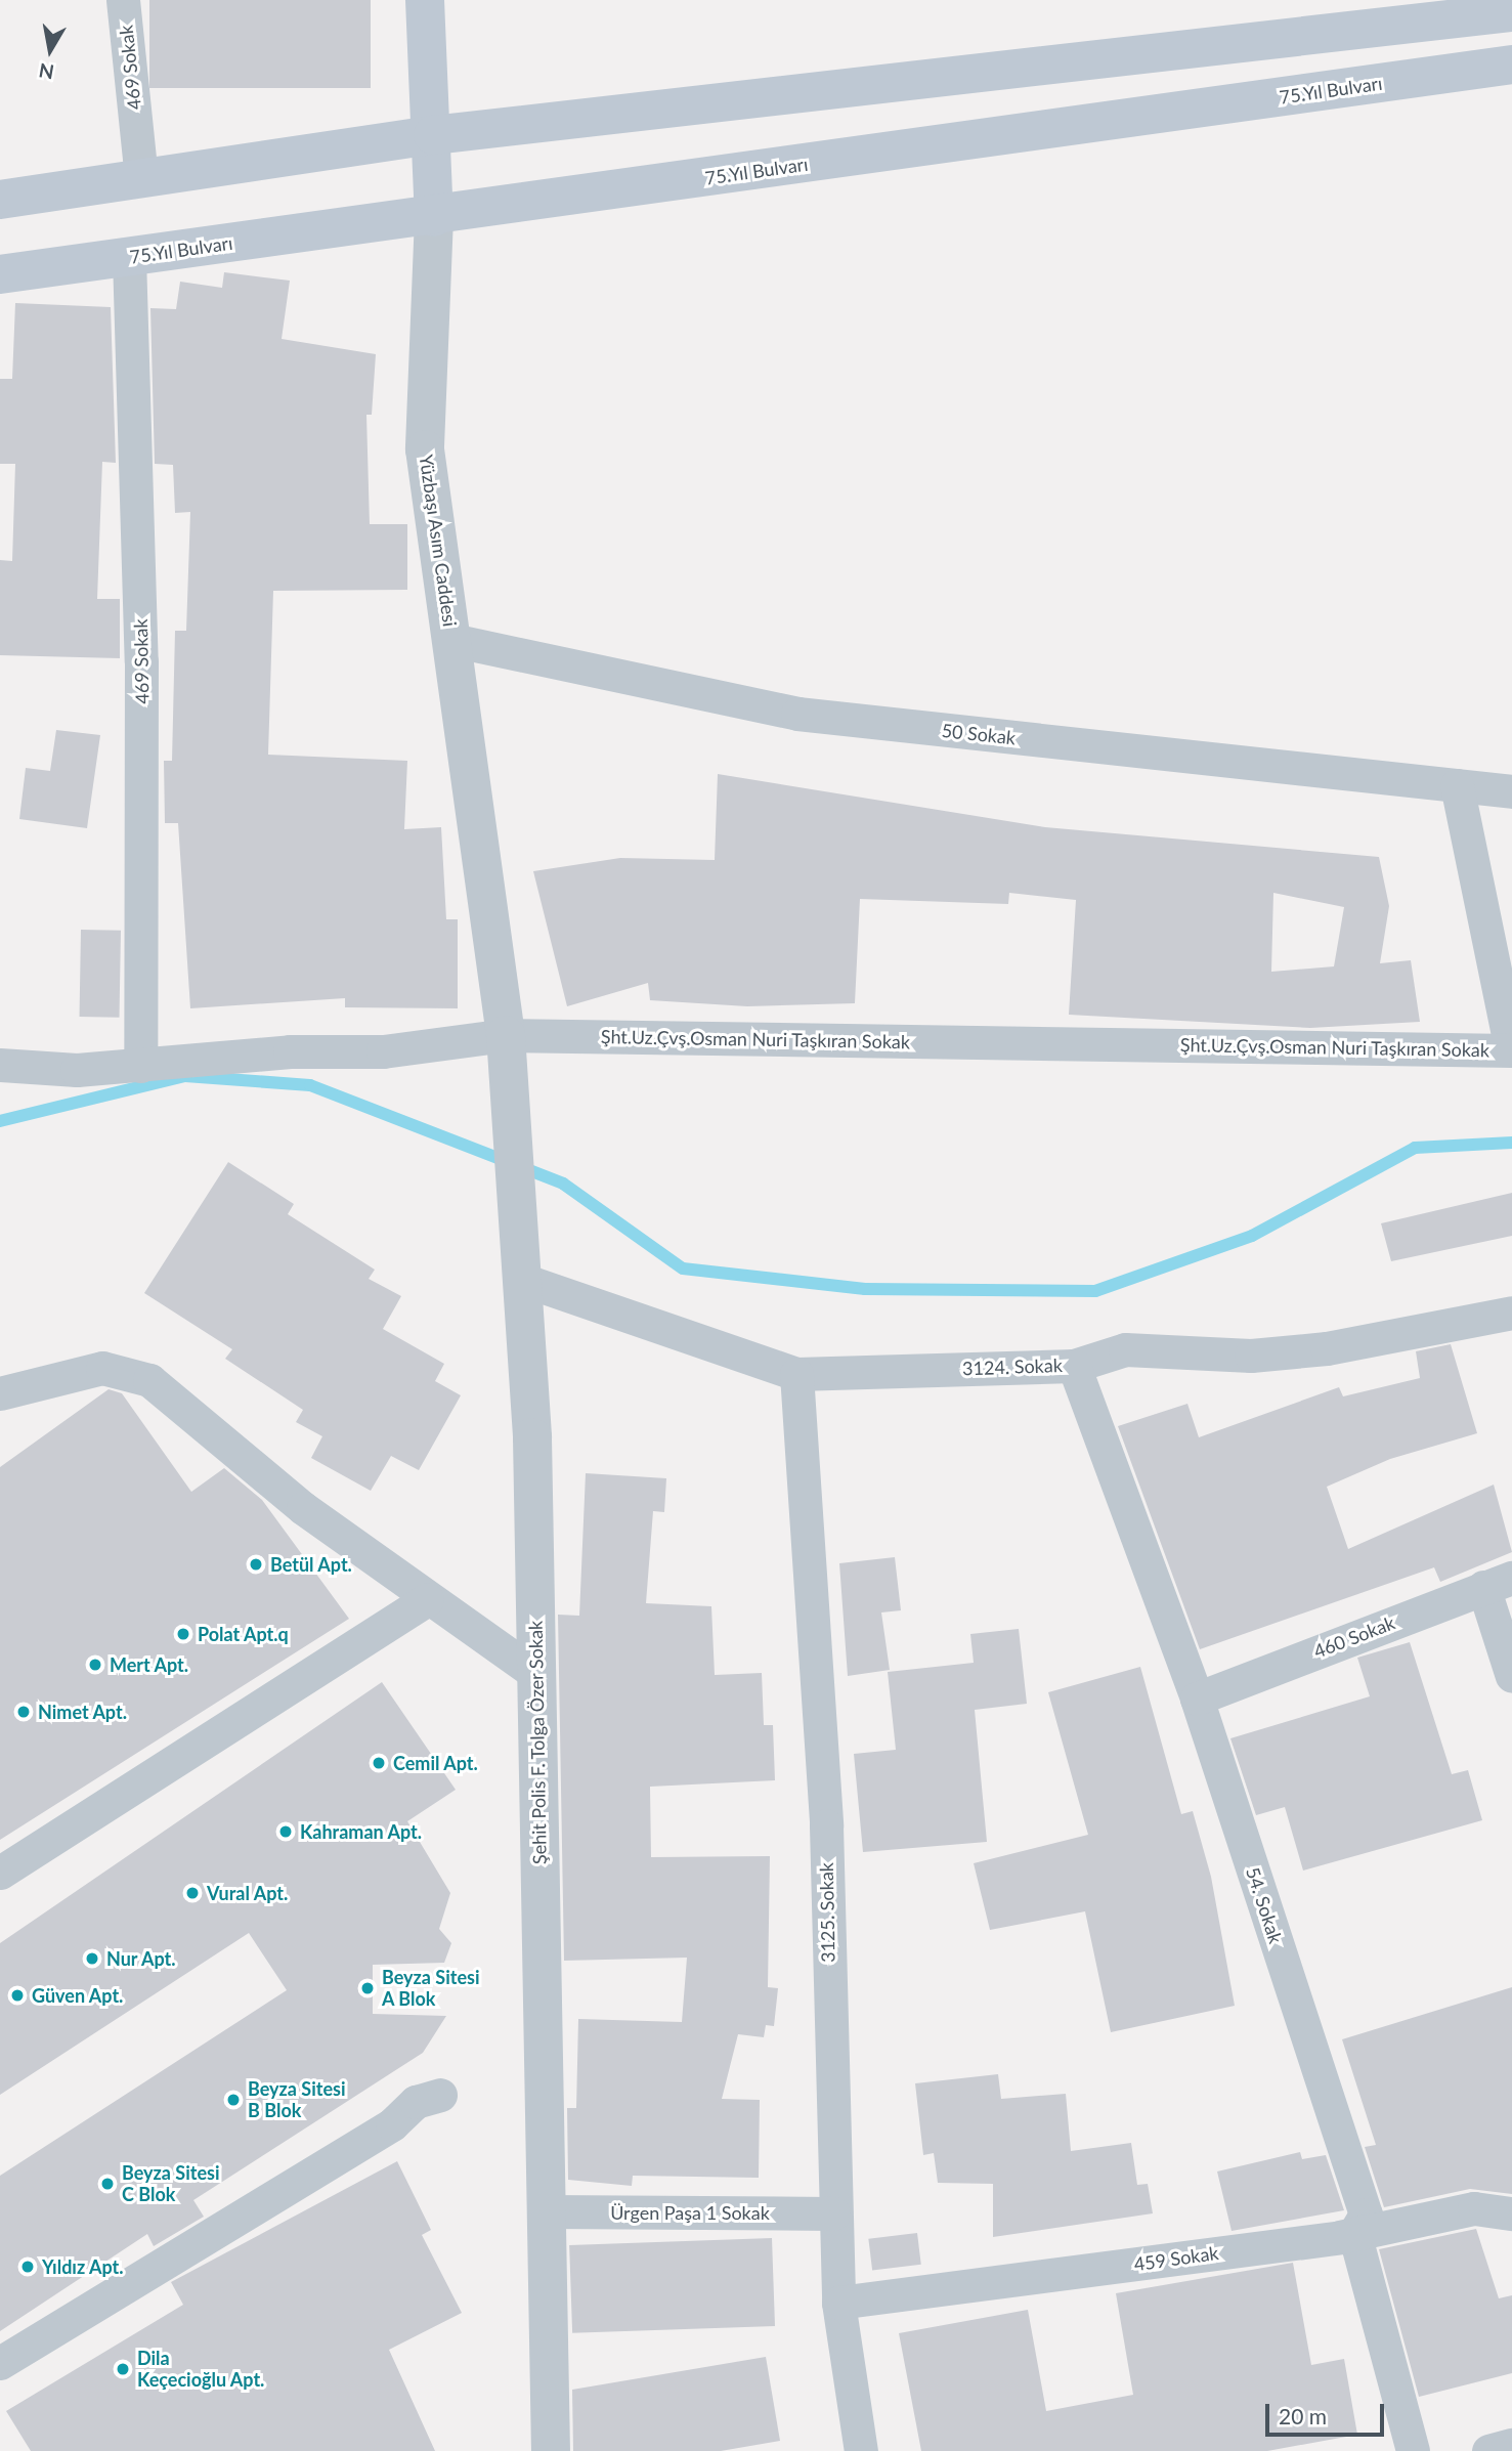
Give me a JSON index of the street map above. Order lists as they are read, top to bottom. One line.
{"streets":{"main road":["75.Yıl Bulvarı","Yüzbaşı Asım Caddesi"],"street":["469 Sokak","50 Sokak","Şht.Uz.Çvş.Osman Nuri Taşkıran Sokak","3124. Sokak","460 Sokak","Şehit Polis F. Tolga Özer Sokak","54. Sokak","3125. Sokak","Ürgen Paşa 1 Sokak","459 Sokak"]},"crossings":[["469 Sokak","75.Yıl Bulvarı"],["469 Sokak","Şht.Uz.Çvş.Osman Nuri Taşkıran Sokak"],["75.Yıl Bulvarı","Yüzbaşı Asım Caddesi"],["Yüzbaşı Asım Caddesi","50 Sokak"],["Yüzbaşı Asım Caddesi","Şht.Uz.Çvş.Osman Nuri Taşkıran Sokak"],["Yüzbaşı Asım Caddesi","Şehit Polis F. Tolga Özer Sokak"],["Şht.Uz.Çvş.Osman Nuri Taşkıran Sokak","Şehit Polis F. Tolga Özer Sokak"],["3124. Sokak","Şehit Polis F. Tolga Özer Sokak"],["3124. Sokak","54. Sokak"],["3124. Sokak","3125. Sokak"],["460 Sokak","54. Sokak"],["Şehit Polis F. Tolga Özer Sokak","Ürgen Paşa 1 Sokak"],["54. Sokak","459 Sokak"],["3125. Sokak","Ürgen Paşa 1 Sokak"],["3125. Sokak","459 Sokak"]],"places":["Betül Apt.","Polat Apt.q","Mert Apt.","Nimet Apt.","Cemil Apt.","Kahraman Apt.","Vural Apt.","Nur Apt.","Beyza Sitesi A Blok","Güven Apt.","Beyza Sitesi B Blok","Beyza Sitesi C Blok","Yıldız Apt.","Dila Keçecioğlu Apt."],"scale_bar":"20 m","north":"bottom"}
